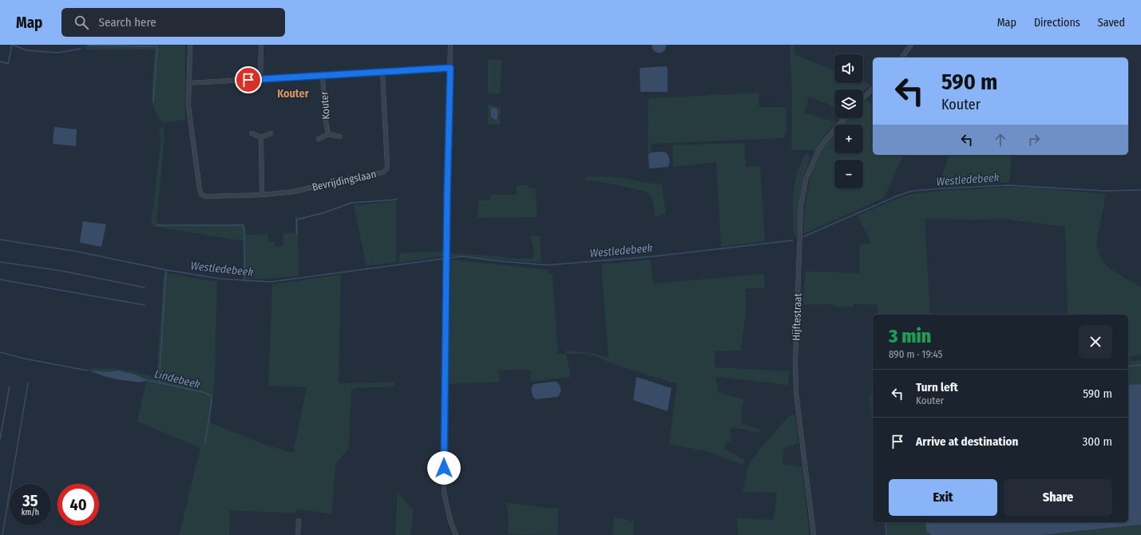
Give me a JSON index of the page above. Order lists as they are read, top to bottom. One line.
{"streets":{"street":["Kouter","Bevrijdingslaan","Hijftestraat"]},"districts":["Kouter"],"water":["Westledebeek","Lindebeek"],"page":{"header":"Map","search":"Search here","nav":["Map","Directions","Saved"],"map_buttons":["+","−"],"turn":["590 m","Kouter"],"heading":["3 min","890 m · 19:45"],"list":[{"name":"Turn left","note":"Kouter","value":"590 m"},{"name":"Arrive at destination","value":"300 m"}],"buttons":["Exit","Share"],"speed":"35 km/h","limit":"40"}}
